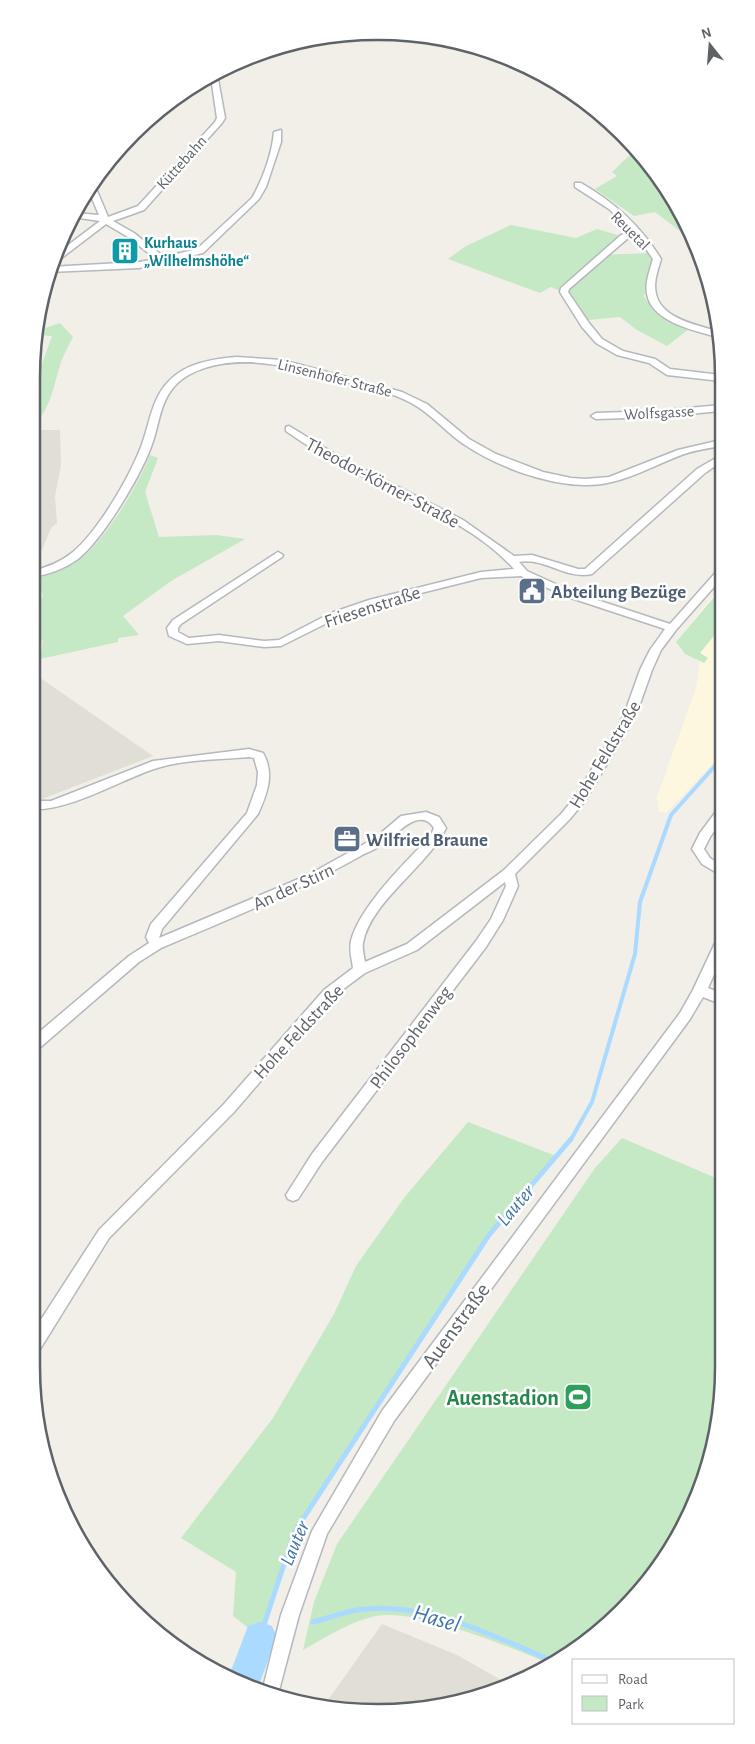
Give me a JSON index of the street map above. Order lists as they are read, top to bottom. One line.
{"streets":{"street":["Küttebahn","Reuetal","Linsenhofer Straße","Wolfsgasse","Theodor-Körner-Straße","Friesenstraße","Hohe Feldstraße","An der Stirn","Philosophenweg","Auenstraße"]},"crossings":[["Theodor-Körner-Straße","Friesenstraße"],["Friesenstraße","Hohe Feldstraße"],["Hohe Feldstraße","An der Stirn"],["Hohe Feldstraße","Philosophenweg"]],"water":["Lauter","Hasel"],"places":{"building":["Kurhaus „Wilhelmshöhe“"],"public building":["Abteilung Bezüge"],"office":["Wilfried Braune"],"sports":["Auenstadion"]},"legend":["Road","Park"],"north":"top"}
